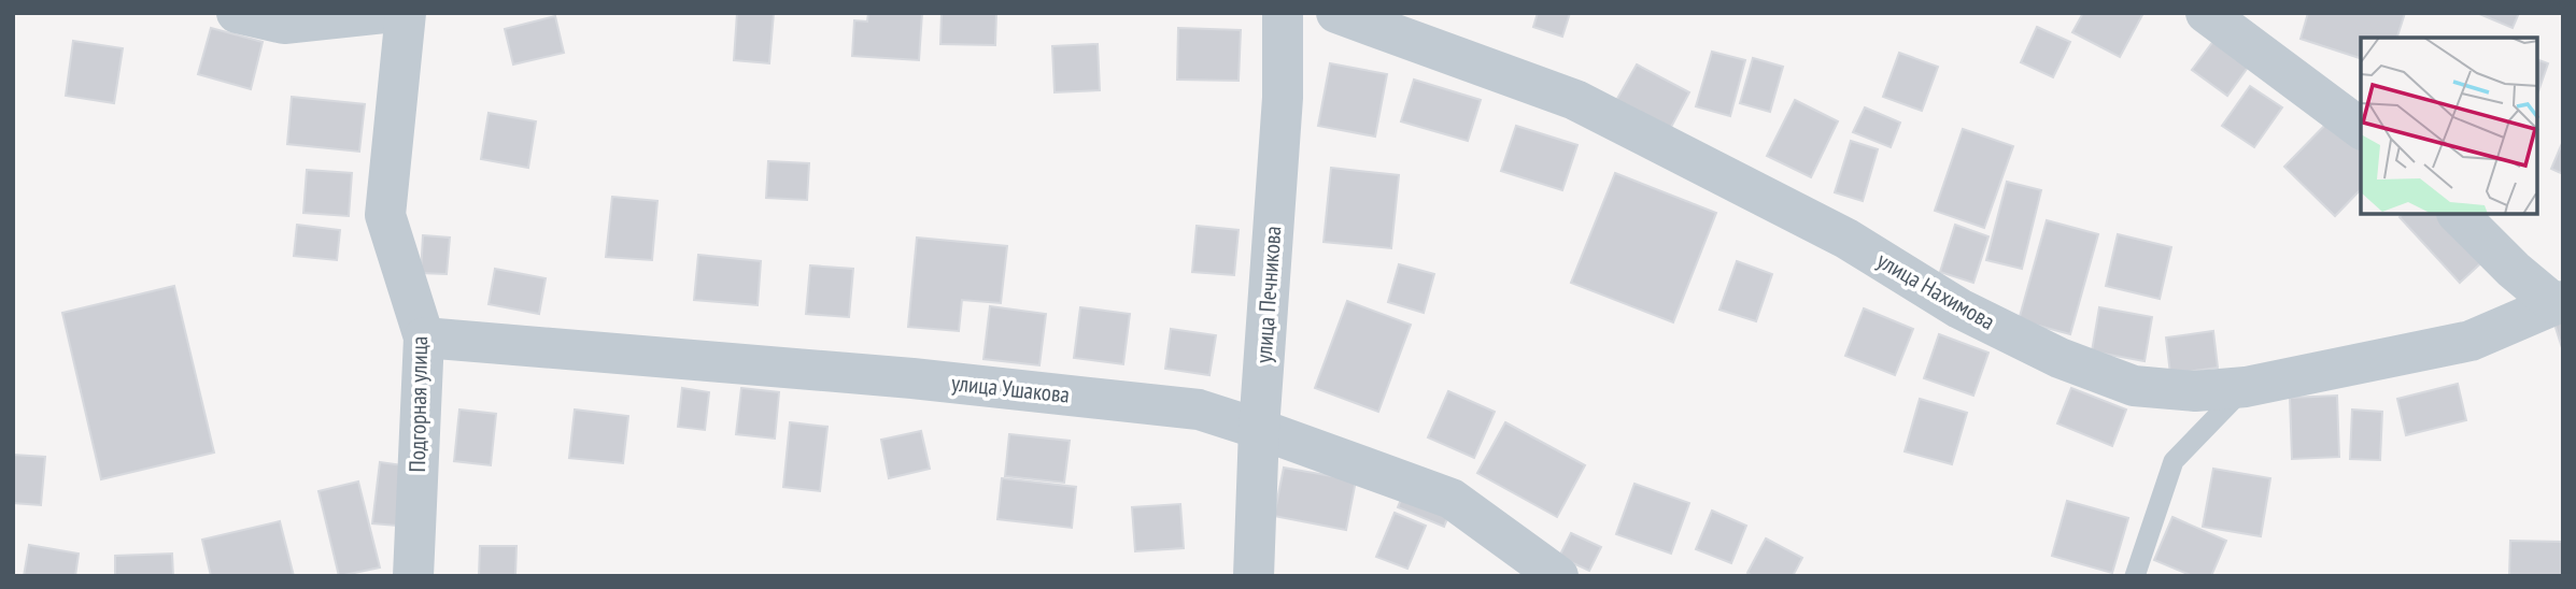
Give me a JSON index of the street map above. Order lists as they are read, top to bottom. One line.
{"streets":{"street":["улица Нахимова","улица Печникова","улица Ушакова","Подгорная улица"]},"crossings":[["улица Печникова","улица Ушакова"],["улица Ушакова","Подгорная улица"]]}
